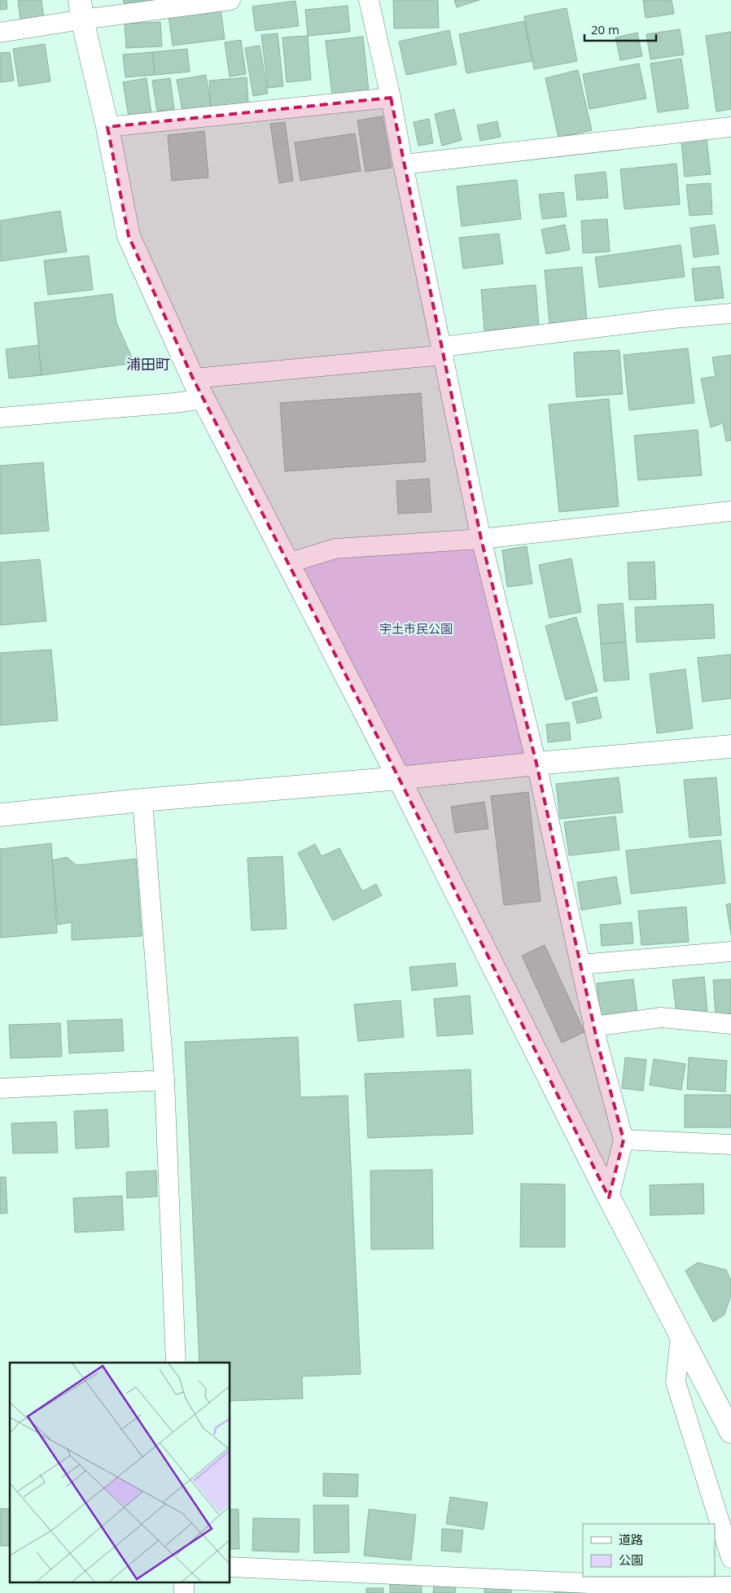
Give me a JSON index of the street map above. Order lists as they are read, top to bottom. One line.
{"districts":["浦田町"],"parks":["宇土市民公園"],"legend":["道路","公園"],"scale_bar":"20 m"}
